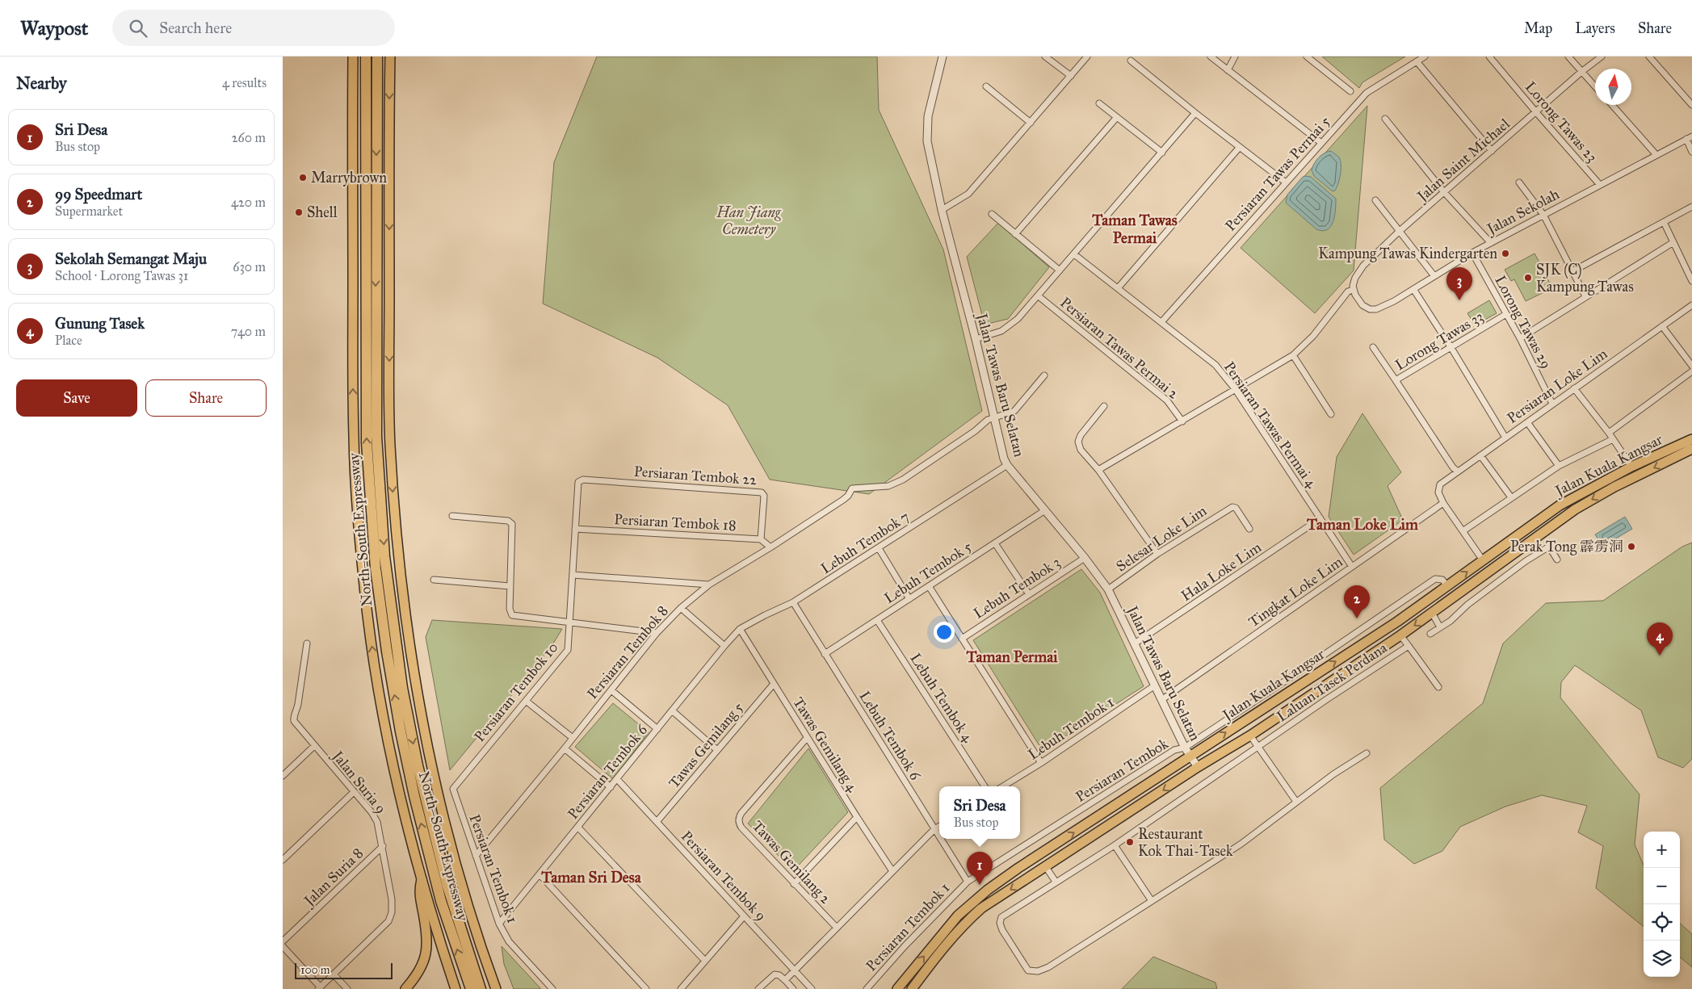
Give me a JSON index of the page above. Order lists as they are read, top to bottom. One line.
{"streets":{"highway":["North–South Expressway"],"main road":["Jalan Kuala Kangsar"],"street":["Lorong Tawas 23","Jalan Saint Michael","Persiaran Tawas Permai 5","Jalan Sekolah","Lorong Tawas 29","Lorong Tawas 33","Persiaran Tawas Permai 2","Jalan Tawas Baru Selatan","Persiaran Loke Lim","Persiaran Tawas Permai 4","Persiaran Tembok 22","Persiaran Tembok 18","Selesar Loke Lim","Lebuh Tembok 7","Hala Loke Lim","Lebuh Tembok 5","Lebuh Tembok 3","Tingkat Loke Lim","Persiaran Tembok 8","Laluan Tasek Perdana","Persiaran Tembok 10","Lebuh Tembok 4","Lebuh Tembok 1","Lebuh Tembok 6","Tawas Gemilang 4","Tawas Gemilang 5","Persiaran Tembok","Persiaran Tembok 6","Jalan Suria 9","Tawas Gemilang 2","Persiaran Tembok 1","Persiaran Tembok 9","Jalan Suria 8"]},"crossings":[["Lorong Tawas 23","Jalan Saint Michael"],["Lorong Tawas 23","Jalan Sekolah"],["Jalan Saint Michael","Jalan Sekolah"],["Jalan Saint Michael","Persiaran Tawas Permai 2"],["Jalan Saint Michael","Persiaran Tawas Permai 4"],["Persiaran Tawas Permai 5","Persiaran Tawas Permai 4"],["Jalan Sekolah","Lorong Tawas 29"],["Lorong Tawas 29","Lorong Tawas 33"],["Lorong Tawas 29","Persiaran Loke Lim"],["Lorong Tawas 33","Persiaran Loke Lim"],["Jalan Tawas Baru Selatan","Jalan Kuala Kangsar"],["Jalan Tawas Baru Selatan","Selesar Loke Lim"],["Jalan Tawas Baru Selatan","Lebuh Tembok 7"],["Jalan Tawas Baru Selatan","Hala Loke Lim"],["Jalan Tawas Baru Selatan","Lebuh Tembok 5"],["Jalan Tawas Baru Selatan","Lebuh Tembok 3"],["Jalan Tawas Baru Selatan","Tingkat Loke Lim"],["Jalan Tawas Baru Selatan","Persiaran Tembok 8"],["Jalan Tawas Baru Selatan","Lebuh Tembok 1"],["Jalan Tawas Baru Selatan","Persiaran Tembok"],["Persiaran Loke Lim","Tingkat Loke Lim"],["Persiaran Tawas Permai 4","Hala Loke Lim"],["Persiaran Tawas Permai 4","Tingkat Loke Lim"],["Jalan Kuala Kangsar","Laluan Tasek Perdana"],["Jalan Kuala Kangsar","Persiaran Tembok"],["Persiaran Tembok 22","Persiaran Tembok 18"],["Persiaran Tembok 22","Persiaran Tembok 10"],["Persiaran Tembok 18","Persiaran Tembok 10"],["Lebuh Tembok 7","Lebuh Tembok 6"],["Lebuh Tembok 7","Tawas Gemilang 4"],["Lebuh Tembok 7","Persiaran Tembok 6"],["Lebuh Tembok 5","Lebuh Tembok 4"],["Lebuh Tembok 5","Lebuh Tembok 6"],["Persiaran Tembok 8","Persiaran Tembok 1"],["Persiaran Tembok 10","Persiaran Tembok 1"],["Lebuh Tembok 6","Persiaran Tembok"],["Lebuh Tembok 6","Persiaran Tembok 1"],["Tawas Gemilang 4","Tawas Gemilang 5"],["Tawas Gemilang 4","Tawas Gemilang 2"],["Tawas Gemilang 5","Persiaran Tembok 9"],["Persiaran Tembok","Persiaran Tembok 1"],["Persiaran Tembok 6","Persiaran Tembok 1"],["Persiaran Tembok 6","Persiaran Tembok 9"],["Jalan Suria 9","Jalan Suria 8"]],"districts":["Taman Tawas Permai","Taman Loke Lim","Taman Permai","Taman Sri Desa"],"parks":["Han Jiang Cemetery"],"places":["Marrybrown","Shell","Kampung Tawas Kindergarten","SJK (C) Kampung Tawas","Perak Tong 霹雳洞","Restaurant Kok Thai-Tasek"],"scale_bar":"100 m","north":"top","page":{"header":"Waypost","search":"Search here","nav":["Map","Layers","Share"],"heading":["Nearby","4 results"],"list":[{"mark":"1","name":"Sri Desa","note":"Bus stop","value":"260 m"},{"mark":"2","name":"99 Speedmart","note":"Supermarket","value":"420 m"},{"mark":"3","name":"Sekolah Semangat Maju","note":"School · Lorong Tawas 31","value":"630 m"},{"mark":"4","name":"Gunung Tasek","note":"Place","value":"740 m"}],"pins":["3","2","4","1"],"buttons":["Save","Share"],"popup":["Sri Desa","Bus stop"],"map_buttons":["+","−"],"scale":"100 m"}}
